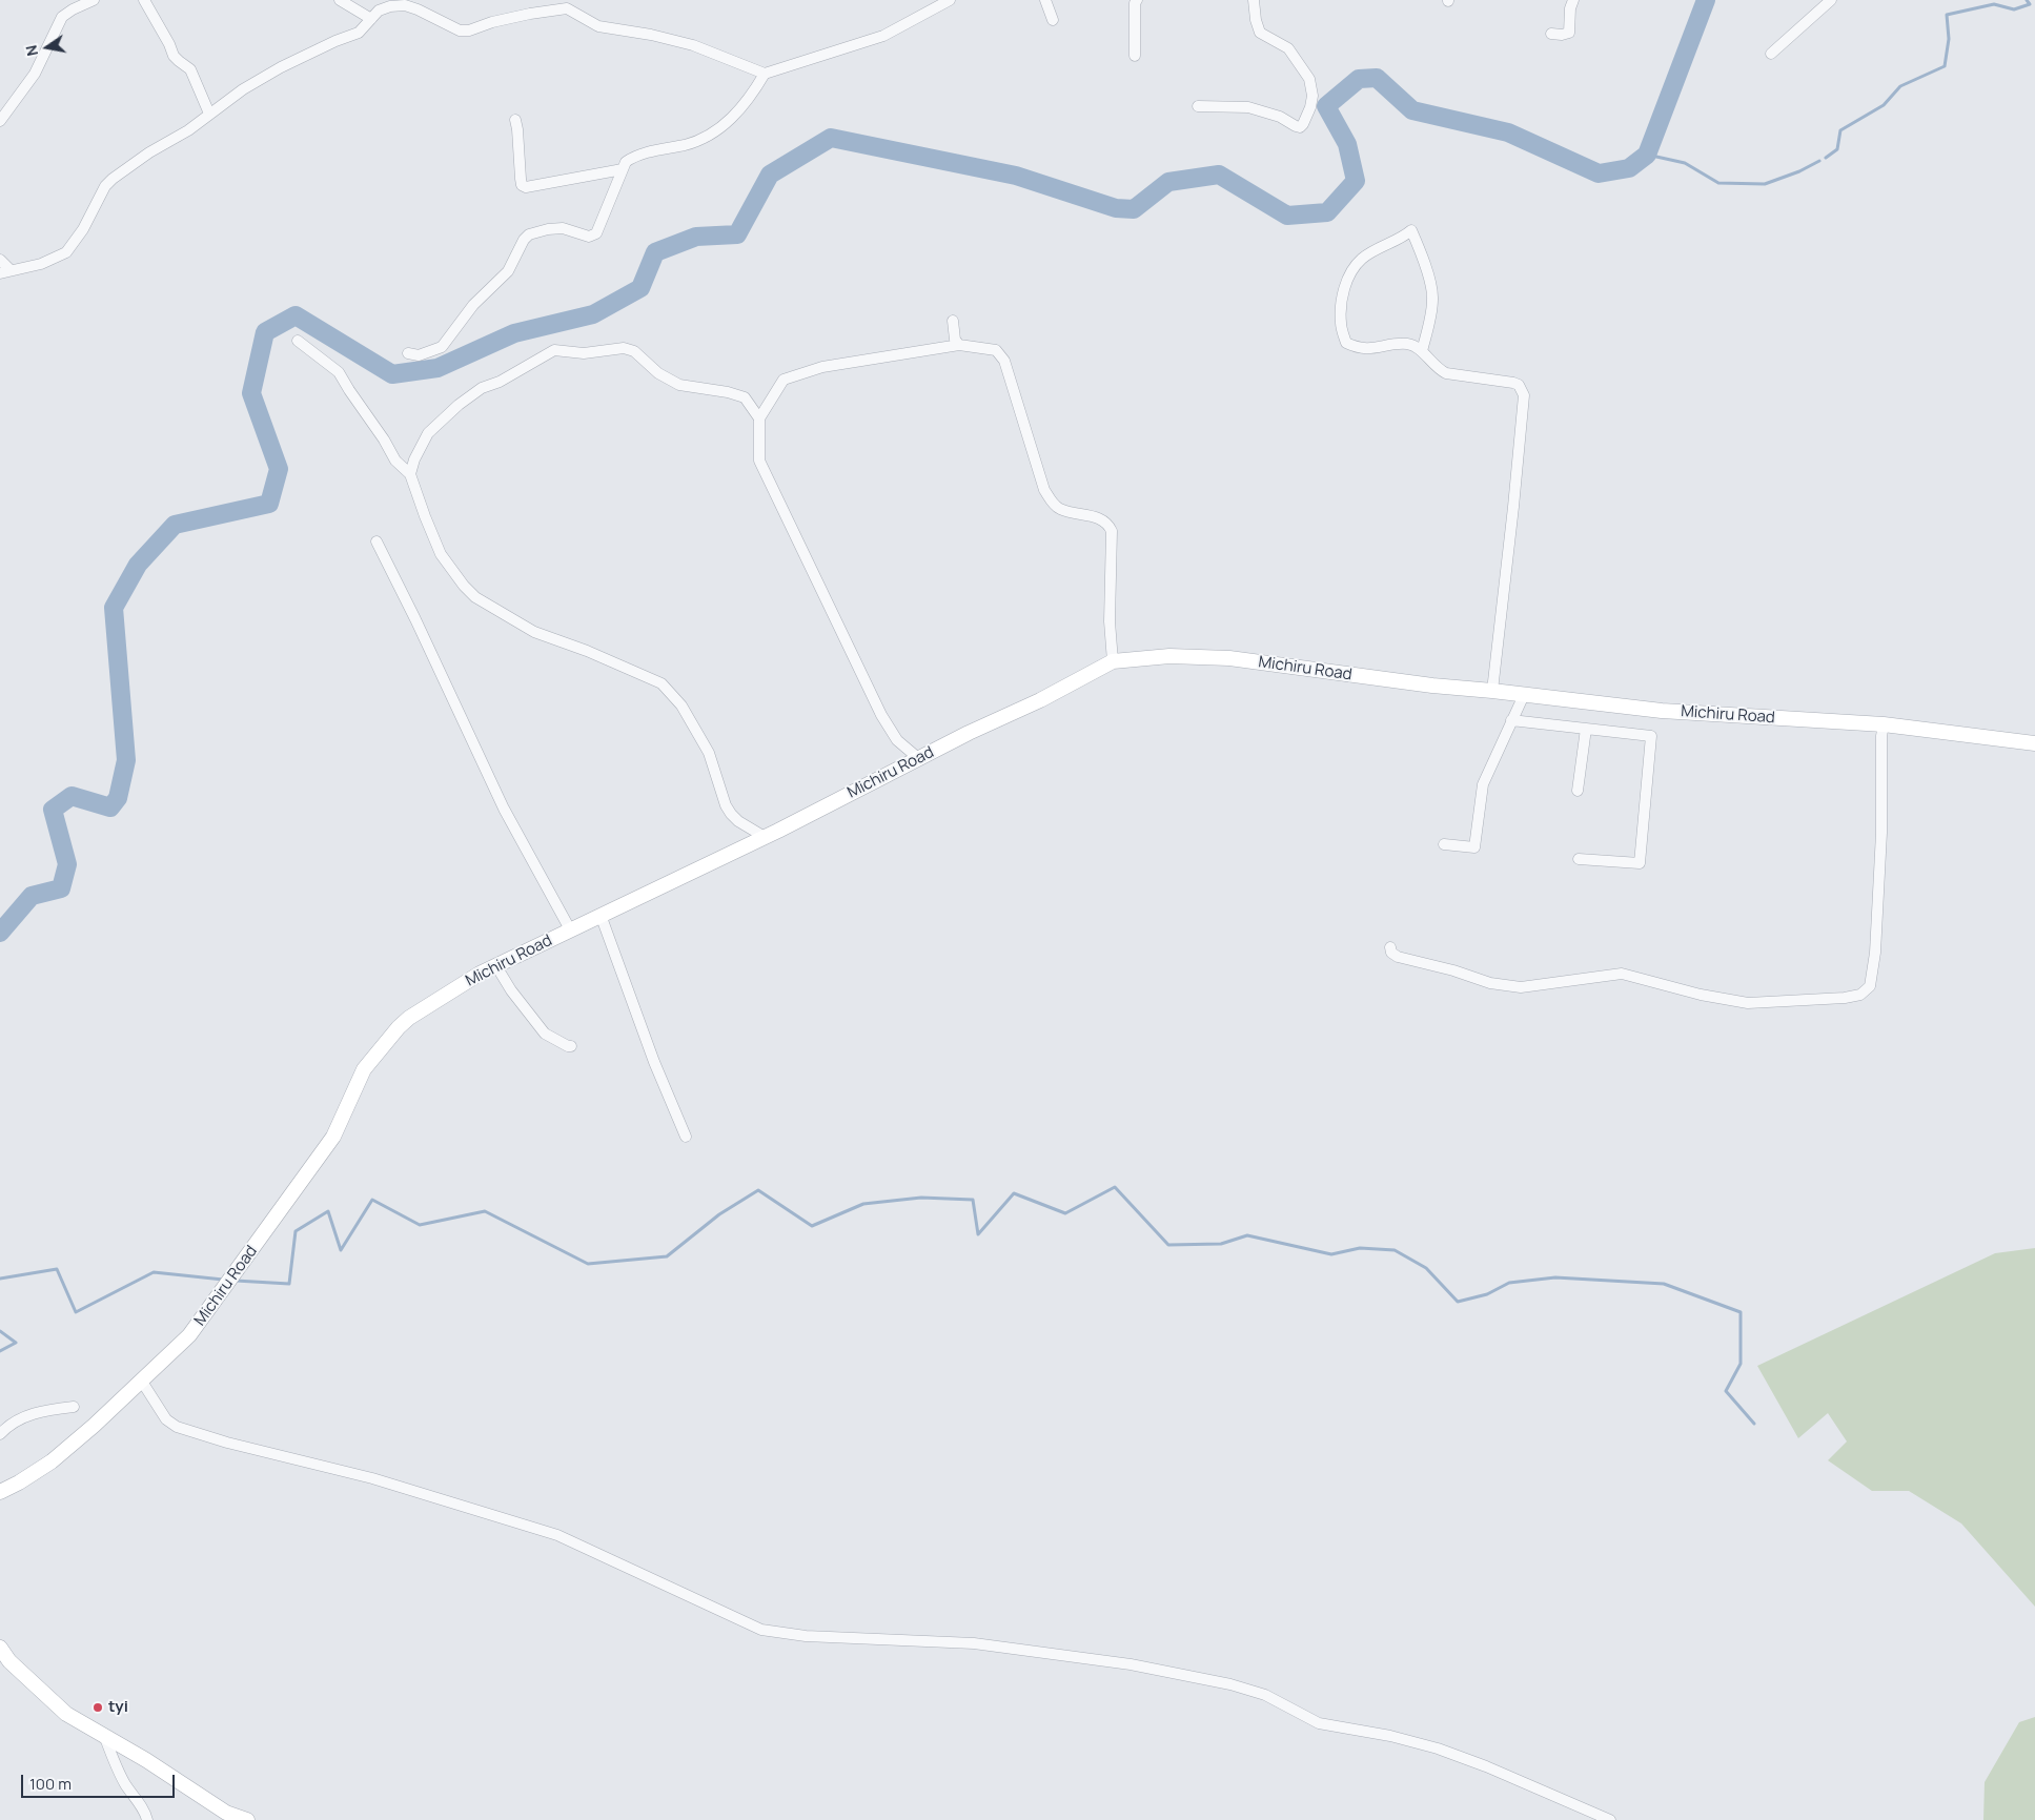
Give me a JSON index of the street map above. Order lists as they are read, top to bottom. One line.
{"streets":{"street":["Michiru Road"]},"places":["tyi"],"scale_bar":"100 m","north":"left"}
